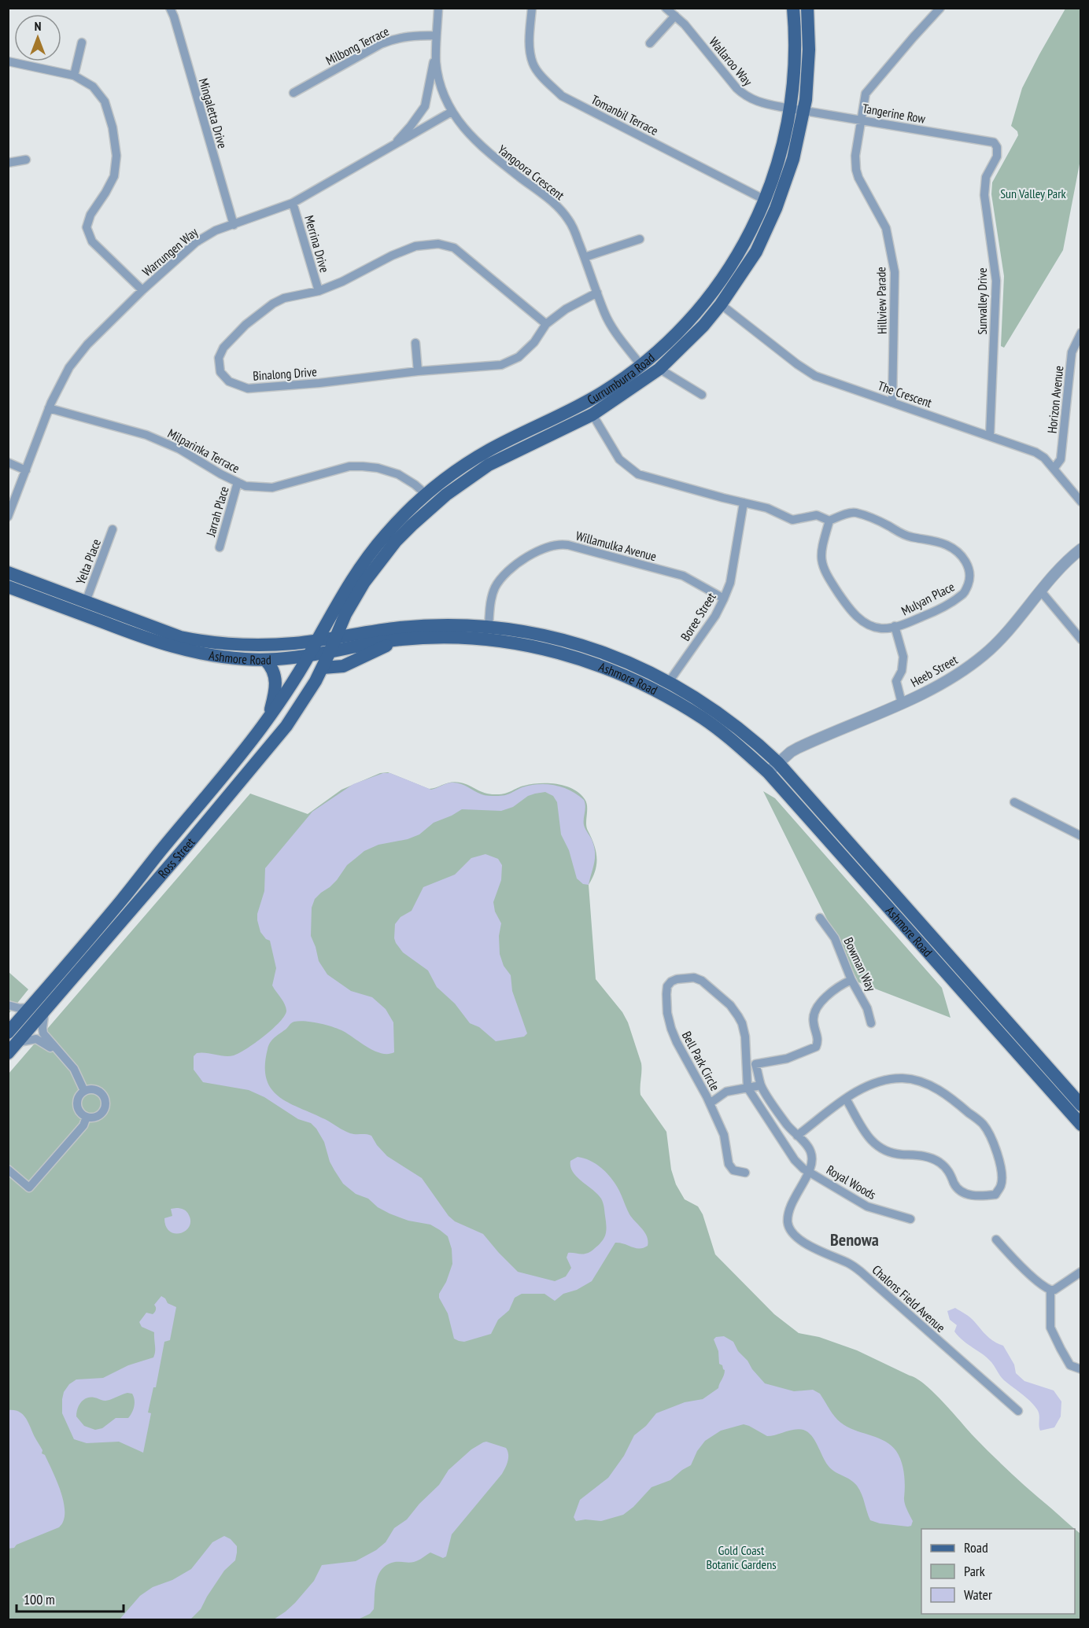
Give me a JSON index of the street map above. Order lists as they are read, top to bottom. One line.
{"streets":{"main road":["Currumburra Road","Ashmore Road","Ross Street"],"street":["Milbong Terrace","Wallaroo Way","Mingaletta Drive","Tangerine Row","Tomanbil Terrace","Yangoora Crescent","Merrina Drive","Warrungen Way","Hillview Parade","Sunvalley Drive","Binalong Drive","The Crescent","Horizon Avenue","Milparinka Terrace","Jarrah Place","Willamulka Avenue","Yelta Place","Mulyan Place","Boree Street","Heeb Street","Bowman Way","Bell Park Circle","Royal Woods","Chalons Field Avenue"]},"crossings":[["Milbong Terrace","Yangoora Crescent"],["Wallaroo Way","Tangerine Row"],["Wallaroo Way","Currumburra Road"],["Mingaletta Drive","Warrungen Way"],["Tangerine Row","Hillview Parade"],["Tangerine Row","Sunvalley Drive"],["Tangerine Row","Currumburra Road"],["Tomanbil Terrace","Currumburra Road"],["Yangoora Crescent","Warrungen Way"],["Yangoora Crescent","Binalong Drive"],["Yangoora Crescent","Currumburra Road"],["Merrina Drive","Warrungen Way"],["Merrina Drive","Binalong Drive"],["Warrungen Way","Milparinka Terrace"],["Hillview Parade","The Crescent"],["Sunvalley Drive","The Crescent"],["Currumburra Road","The Crescent"],["Currumburra Road","Milparinka Terrace"],["Currumburra Road","Mulyan Place"],["Currumburra Road","Ashmore Road"],["Currumburra Road","Ross Street"],["The Crescent","Horizon Avenue"],["Milparinka Terrace","Jarrah Place"],["Willamulka Avenue","Boree Street"],["Willamulka Avenue","Ashmore Road"],["Yelta Place","Ashmore Road"],["Mulyan Place","Boree Street"],["Boree Street","Ashmore Road"],["Ashmore Road","Heeb Street"],["Ashmore Road","Ross Street"],["Royal Woods","Chalons Field Avenue"]],"districts":["Benowa"],"parks":["Sun Valley Park","Gold Coast Botanic Gardens"],"legend":["Road","Park","Water"],"scale_bar":"100 m","north":"top"}
